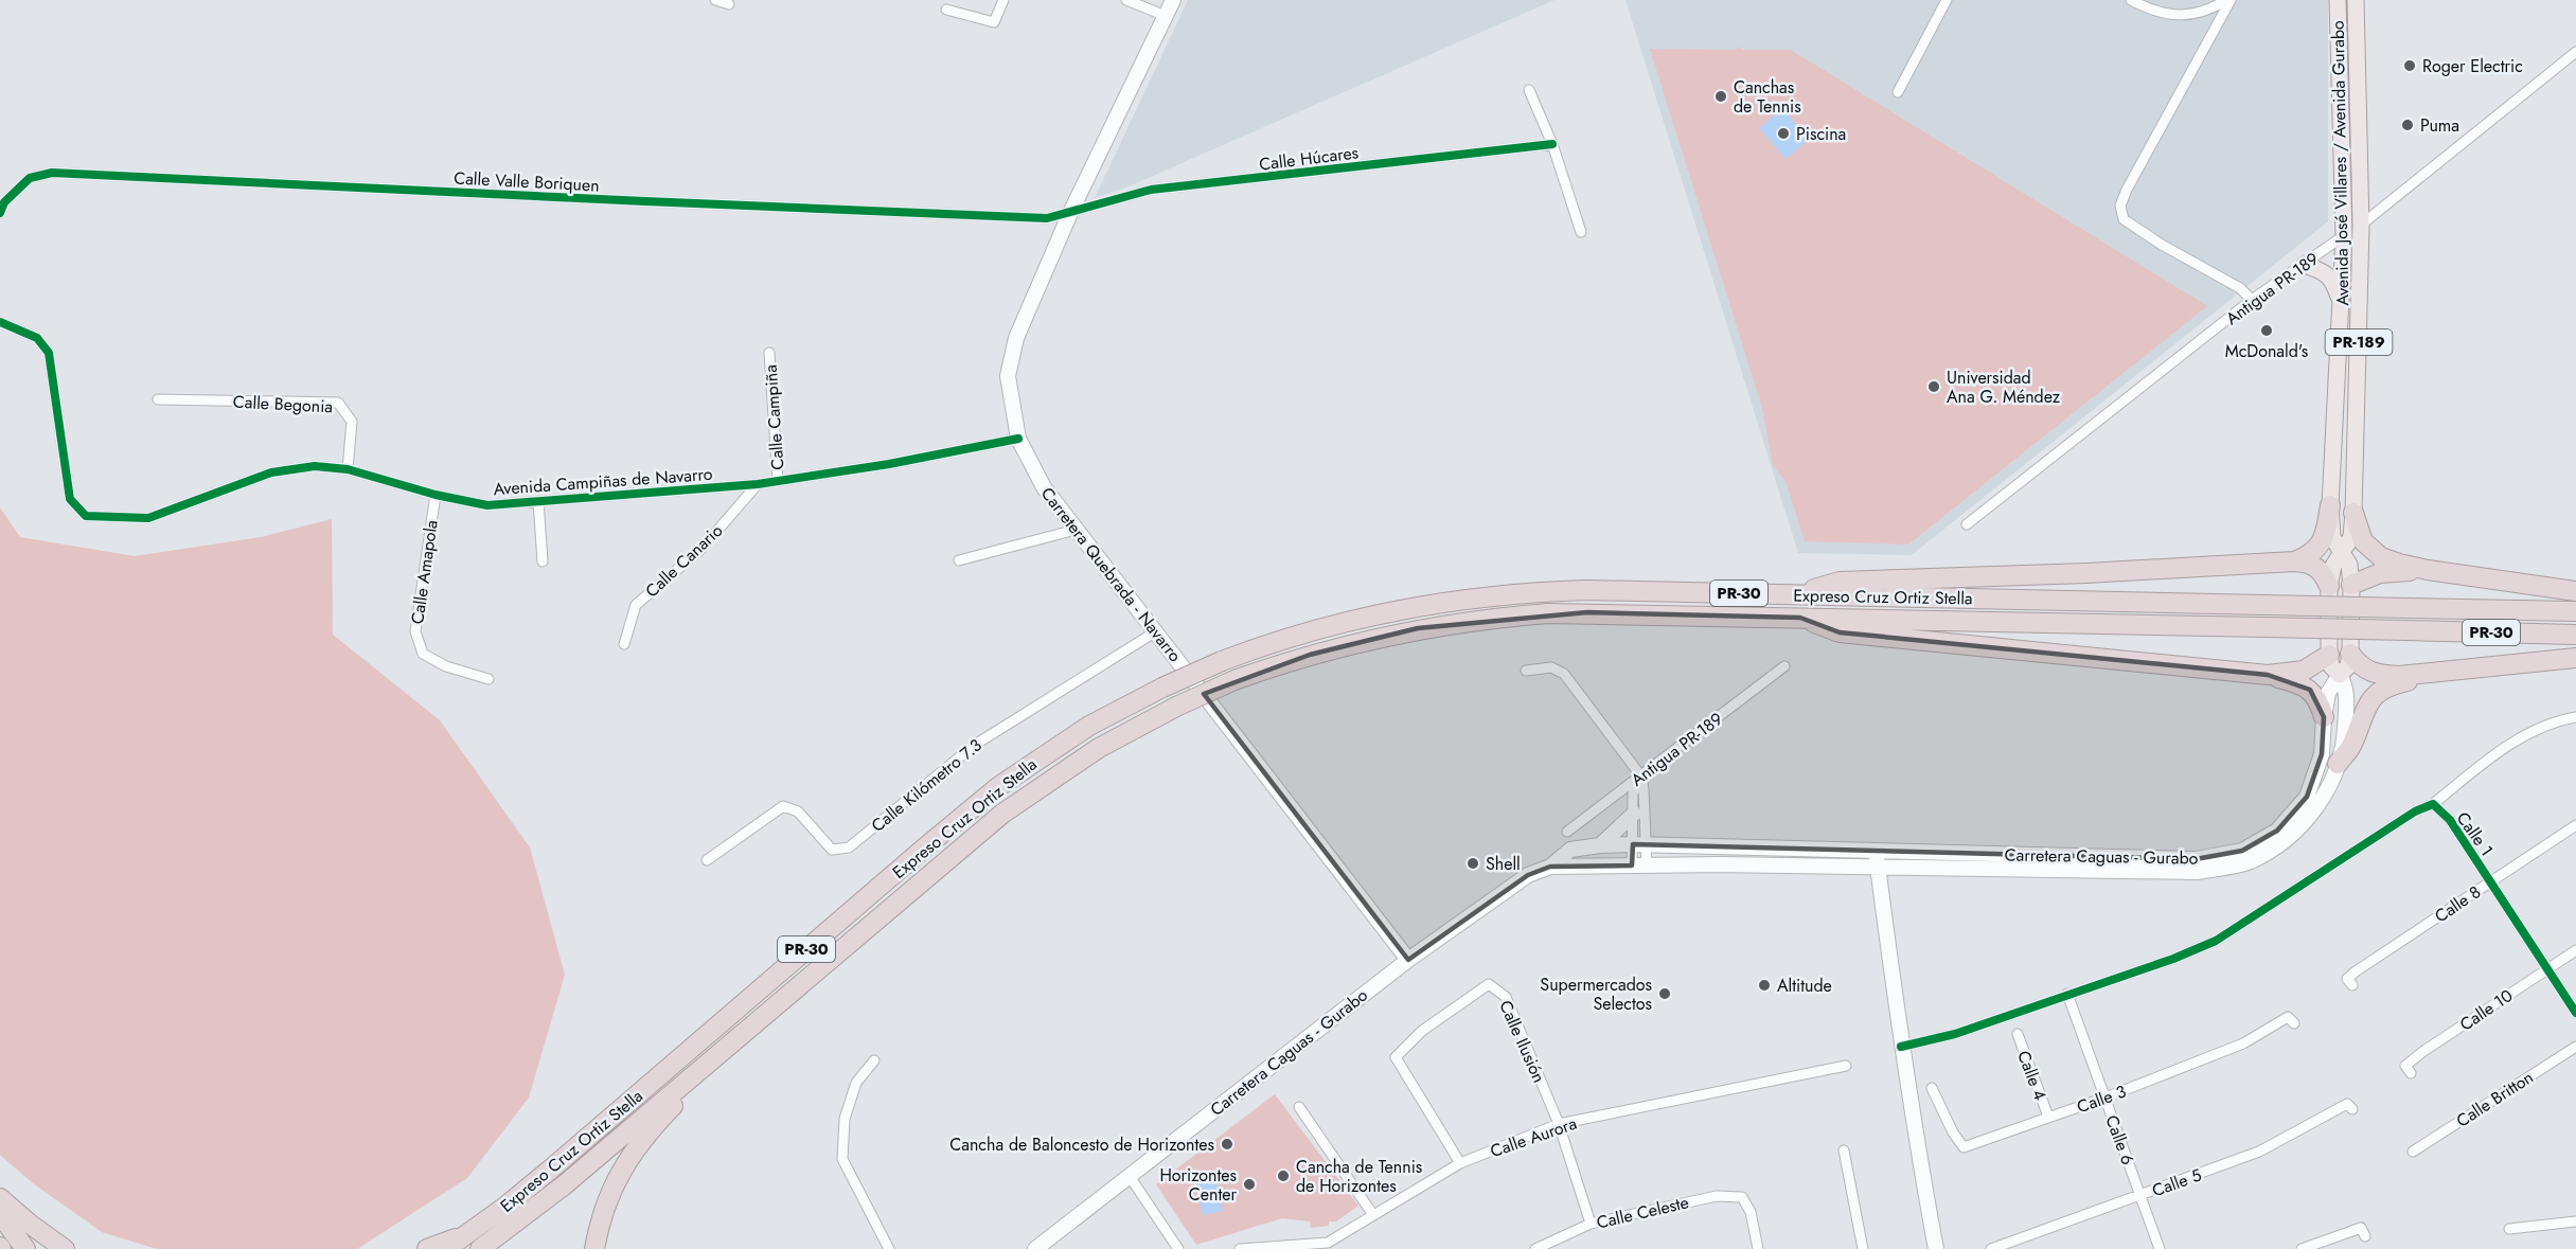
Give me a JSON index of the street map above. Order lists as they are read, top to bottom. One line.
{"streets":{"highway":["PR-30","Expreso Cruz Ortiz Stella"],"main road":["Avenida José Villares / Avenida Gurabo","PR-189","Carretera Quebrada - Navarro","Carretera Caguas - Gurabo"],"street":["Calle Húcares","Calle Valle Boriquen","Antigua PR-189","Calle Begonia","Calle Campiña","Avenida Campiñas de Navarro","Calle Canario","Calle Amapola","Calle Kilómetro 7.3","Calle 1","Calle 8","Calle 10","Calle Ilusión","Calle 4","Calle 3","Calle Britton","Calle Aurora","Calle 6","Calle 5","Calle Celeste"]},"crossings":[["Calle Húcares","Calle Valle Boriquen"],["Calle Húcares","Carretera Quebrada - Navarro"],["Avenida José Villares / Avenida Gurabo","Antigua PR-189"],["Avenida José Villares / Avenida Gurabo","Carretera Caguas - Gurabo"],["Calle Valle Boriquen","Carretera Quebrada - Navarro"],["Calle Begonia","Avenida Campiñas de Navarro"],["Calle Campiña","Avenida Campiñas de Navarro"],["Avenida Campiñas de Navarro","Calle Canario"],["Avenida Campiñas de Navarro","Calle Amapola"],["Avenida Campiñas de Navarro","Carretera Quebrada - Navarro"],["Carretera Quebrada - Navarro","Calle Kilómetro 7.3"],["Carretera Quebrada - Navarro","Carretera Caguas - Gurabo"],["Calle 1","Calle 8"],["Calle 1","Calle 10"],["Calle 1","Calle 6"],["Calle Ilusión","Calle Aurora"],["Calle Ilusión","Calle Celeste"],["Calle 4","Calle 3"],["Calle 3","Calle 6"],["Calle 6","Calle 5"]],"places":["Roger Electric","Canchas de Tennis","Puma","Piscina","McDonald's","Universidad Ana G. Méndez","Shell","Altitude","Supermercados Selectos","Cancha de Baloncesto de Horizontes","Cancha de Tennis de Horizontes","Horizontes Center"]}
